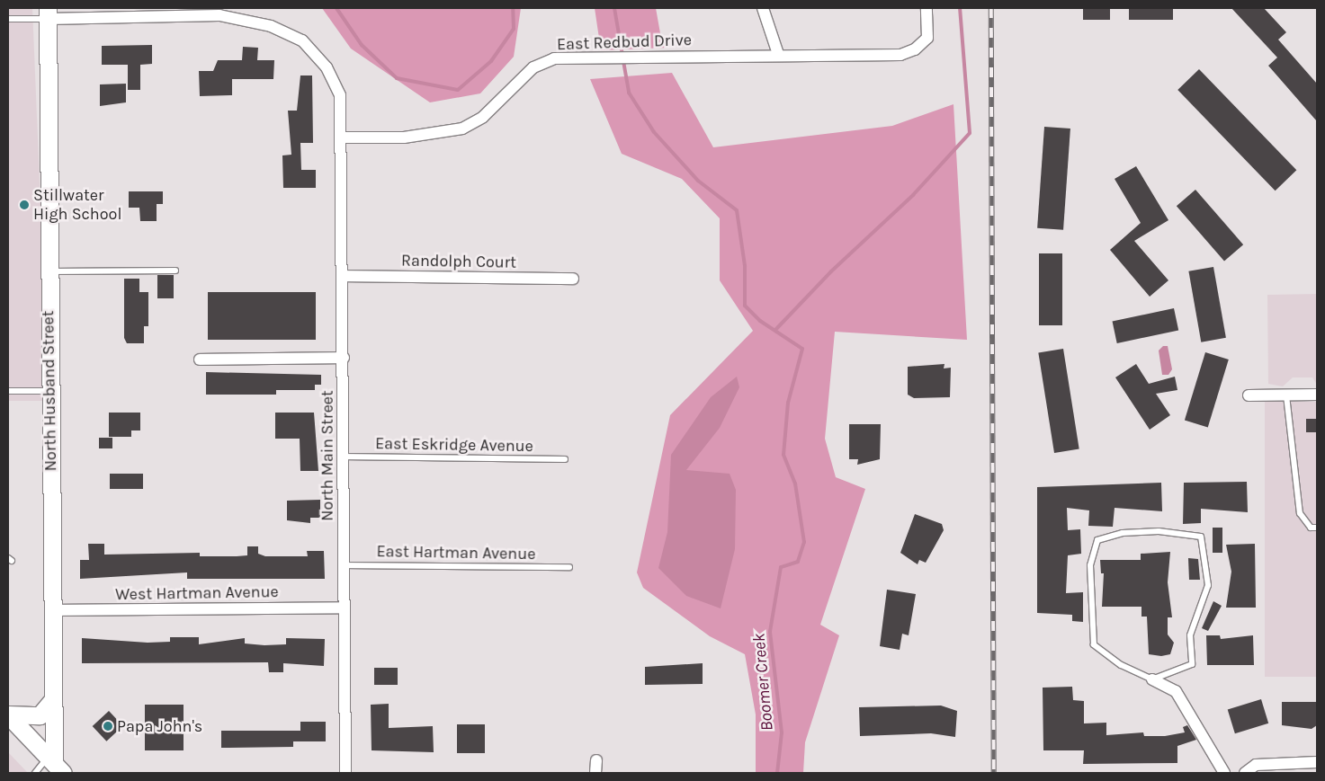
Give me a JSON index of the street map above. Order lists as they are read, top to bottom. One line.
{"streets":{"street":["East Redbud Drive","Randolph Court","North Husband Street","North Main Street","West Hartman Avenue"],"lane":["East Eskridge Avenue","East Hartman Avenue"]},"crossings":[["East Redbud Drive","North Main Street"],["Randolph Court","North Main Street"],["North Husband Street","North Main Street"],["North Husband Street","West Hartman Avenue"],["East Eskridge Avenue","North Main Street"],["North Main Street","East Hartman Avenue"],["North Main Street","West Hartman Avenue"]],"water":["Boomer Creek"],"places":["Stillwater High School","Papa John's"]}
